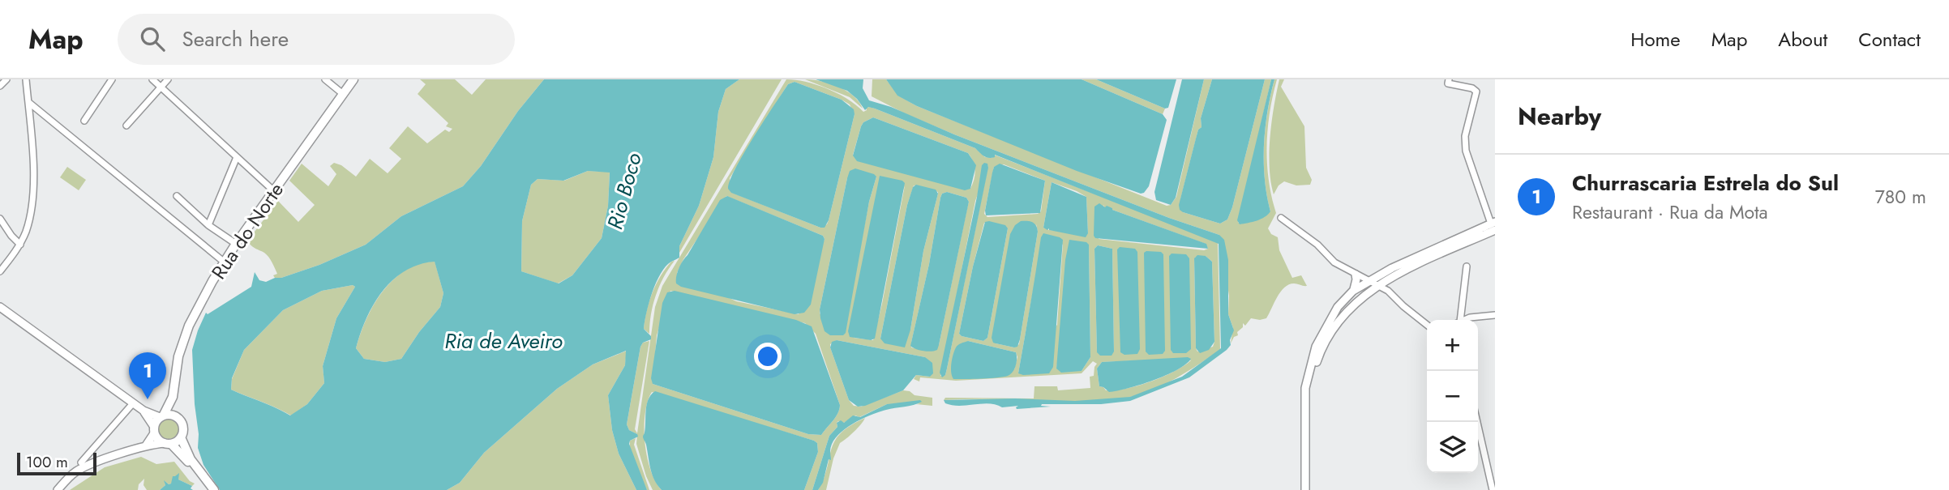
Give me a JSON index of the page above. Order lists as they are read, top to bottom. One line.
{"streets":{"main road":["Rua do Norte"]},"water":["Rio Boco","Ria de Aveiro"],"scale_bar":"100 m","page":{"header":"Map","search":"Search here","nav":["Home","Map","About","Contact"],"heading":"Nearby","list":[{"mark":"1","name":"Churrascaria Estrela do Sul","note":"Restaurant · Rua da Mota","value":"780 m"}],"map_buttons":["+","−"],"pins":"1","scale":"100 m"}}
